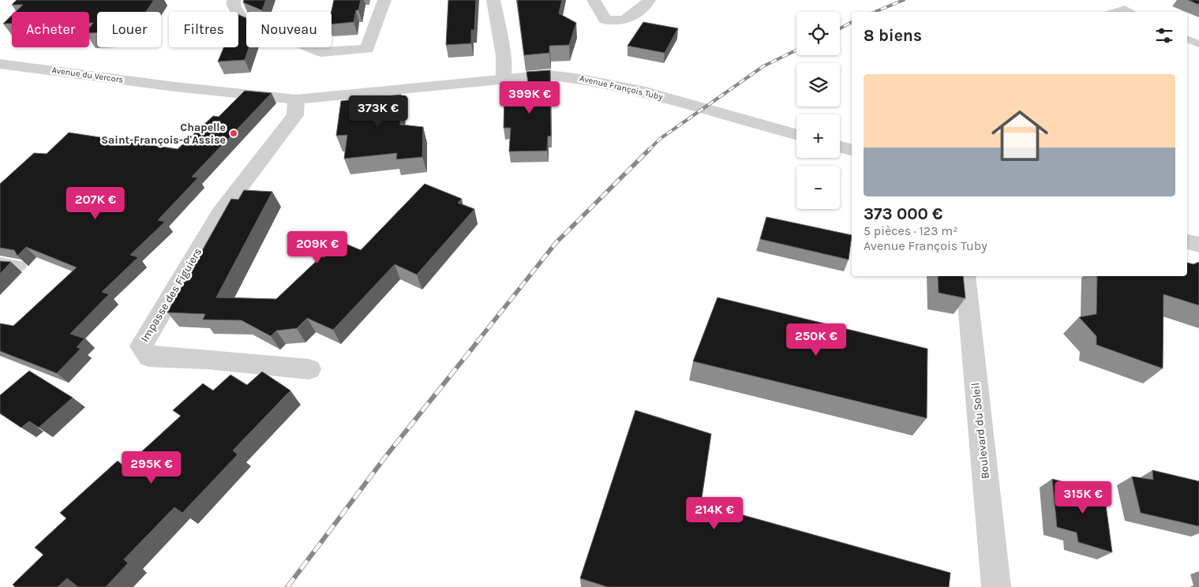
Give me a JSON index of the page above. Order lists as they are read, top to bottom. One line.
{"streets":{"street":["Avenue du Vercors","Avenue François Tuby","Impasse des Figuiers","Boulevard du Soleil"]},"crossings":[["Avenue du Vercors","Avenue François Tuby"],["Avenue François Tuby","Impasse des Figuiers"]],"places":["Chapelle Saint-François-d'Assise"],"page":{"map_buttons":["+","−"],"chip":["Acheter","Louer","Filtres","Nouveau"],"heading":"8 biens","list":[{"name":"373 000 €","note":"5 pièces · 123 m² · Avenue François Tuby"}],"price":["399K €","373K €","207K €","209K €","250K €","295K €","315K €","214K €"]}}
